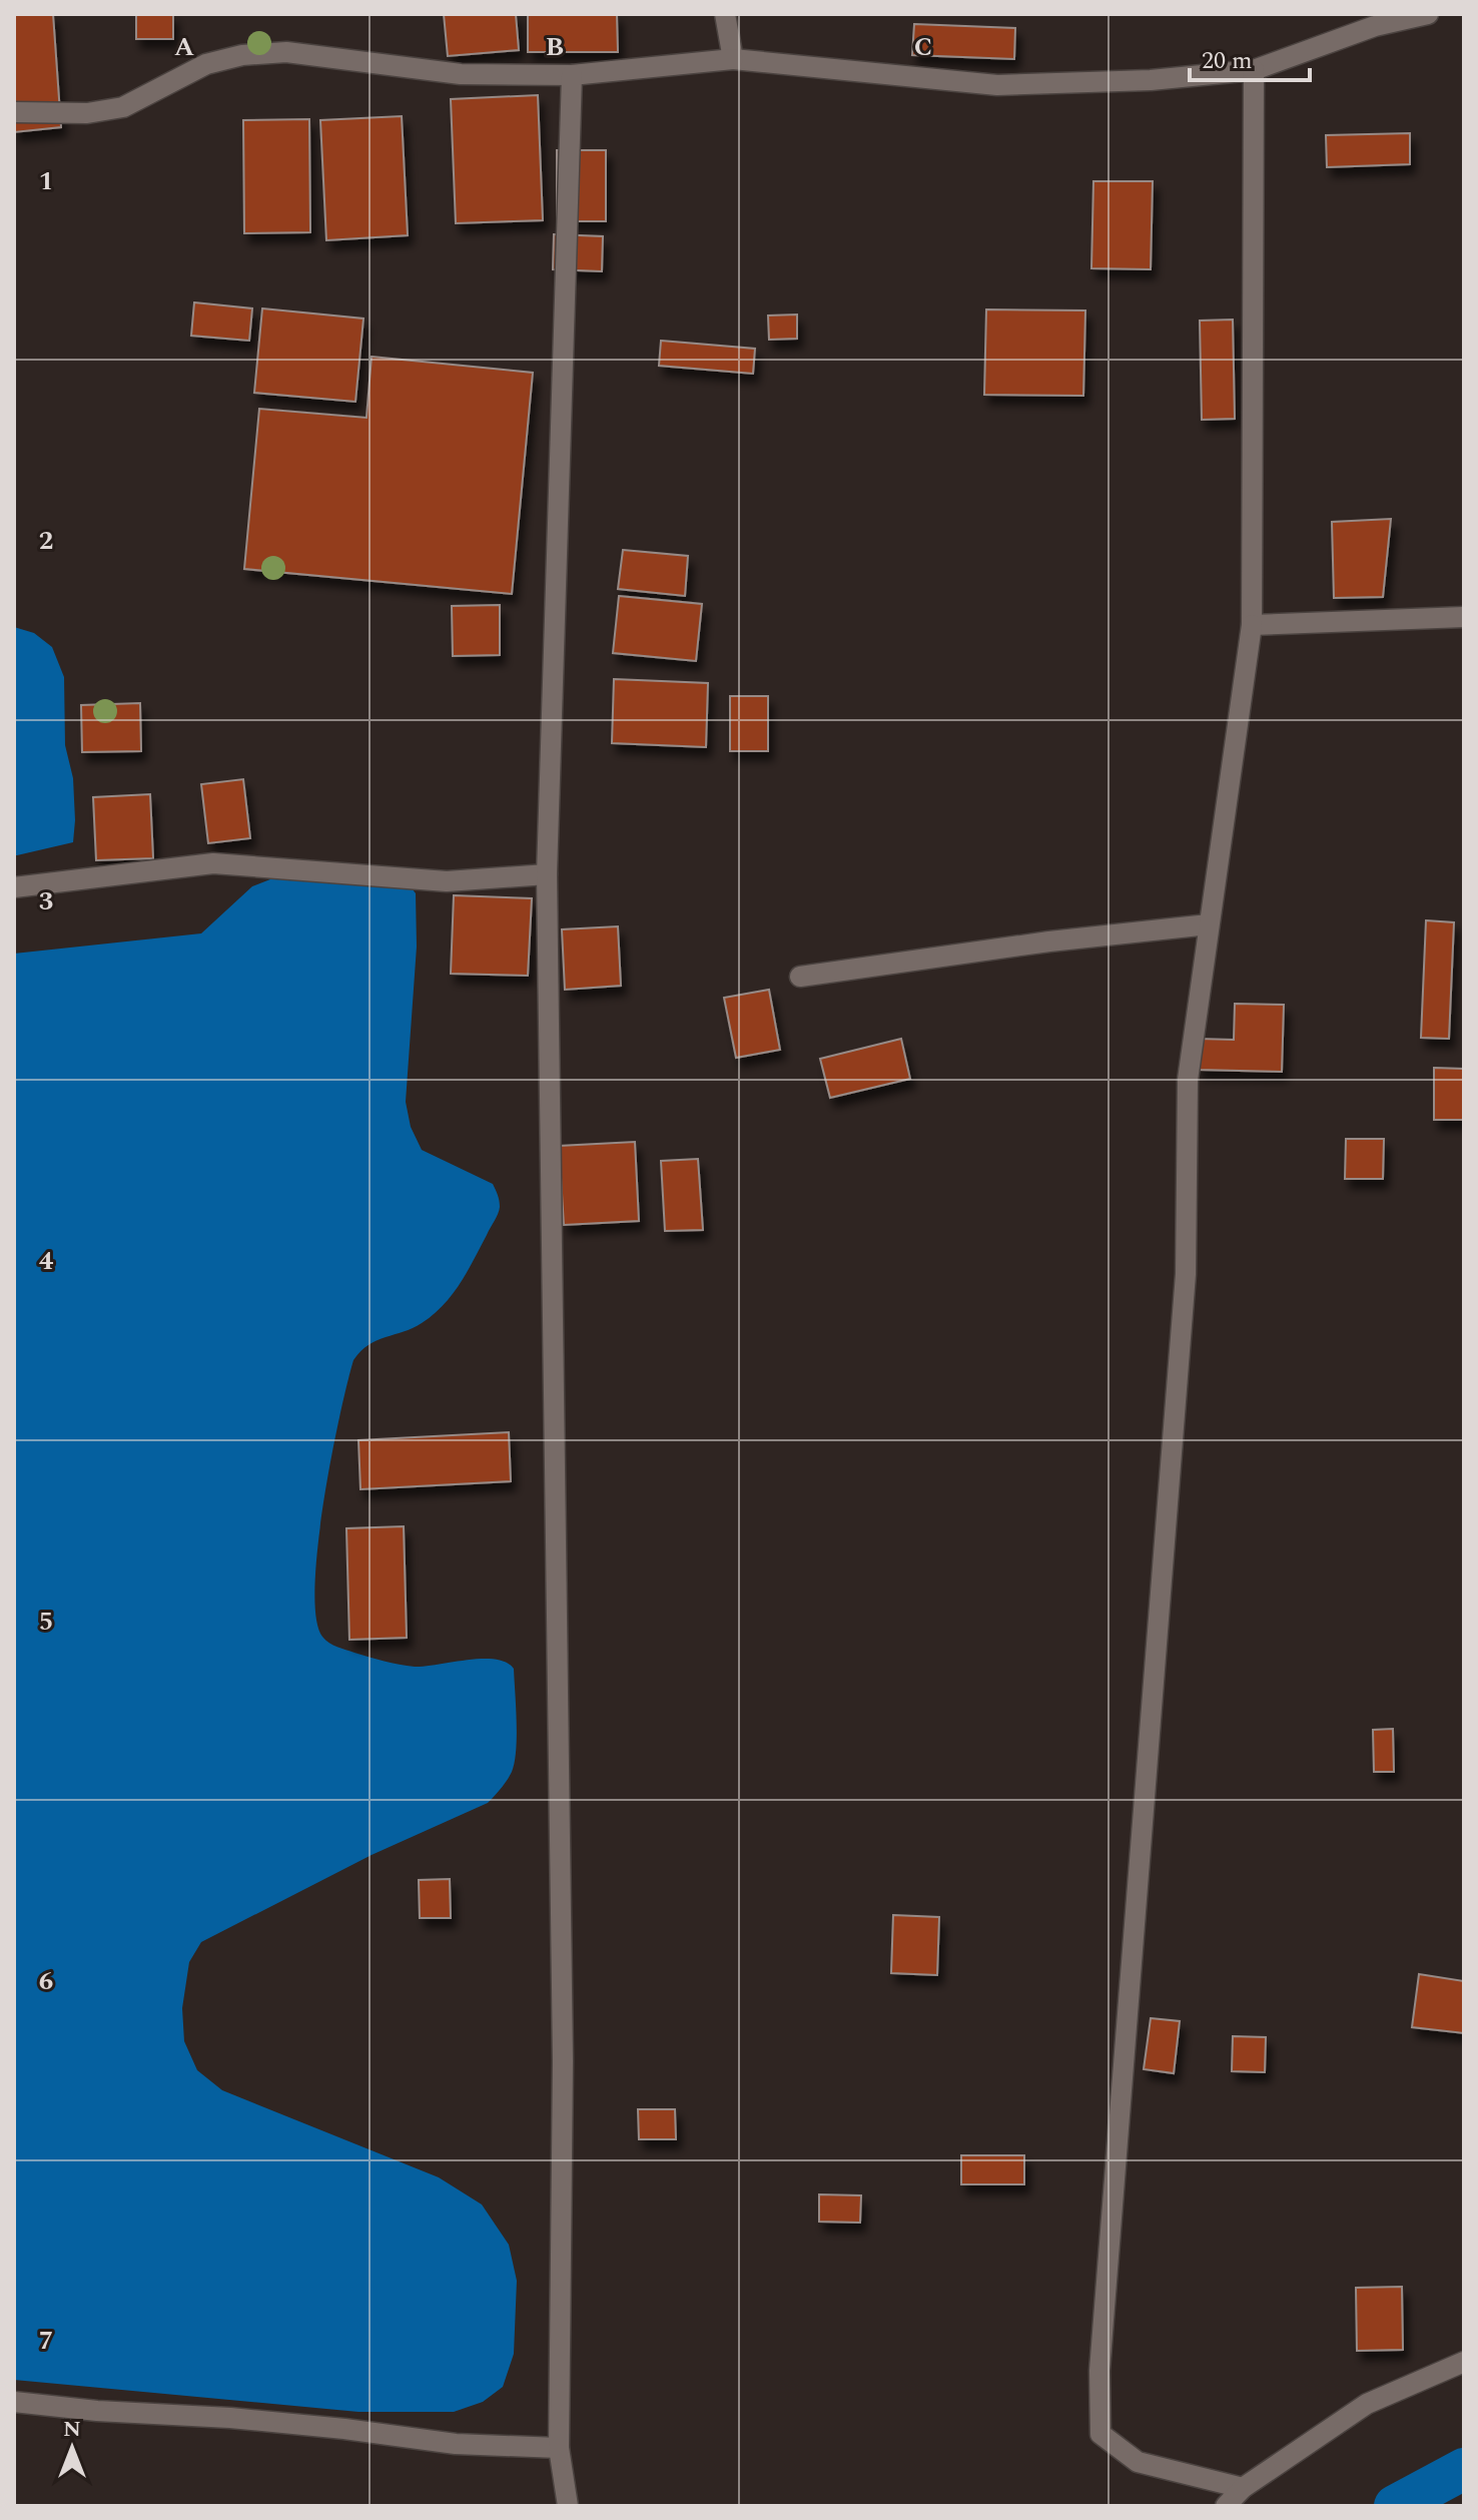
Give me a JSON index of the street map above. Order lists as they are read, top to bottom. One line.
{"scale_bar":"20 m","north":"top","grid":{"columns":["A","B","C"],"rows":["1","2","3","4","5","6","7"]}}
